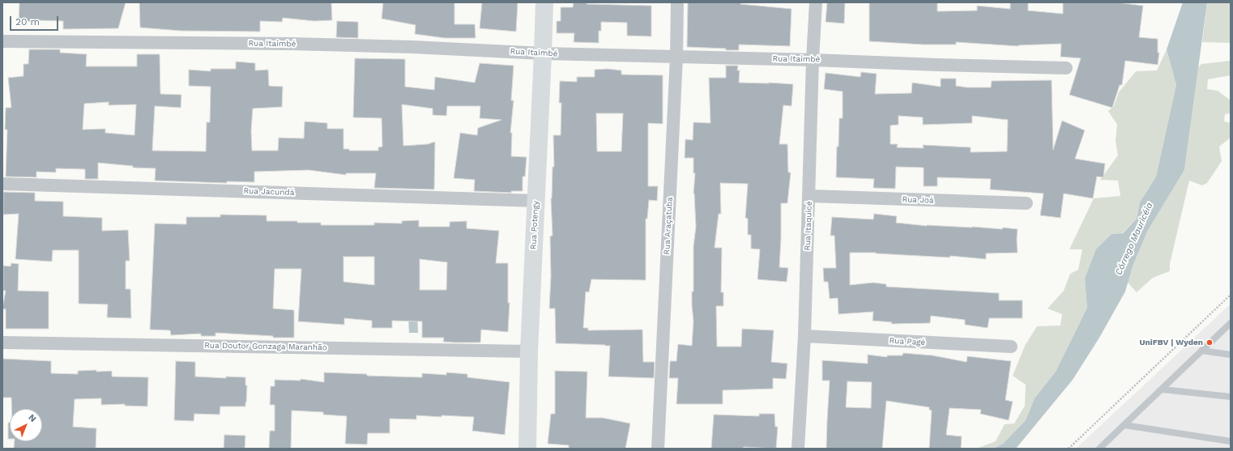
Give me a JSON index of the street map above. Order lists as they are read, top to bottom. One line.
{"streets":{"main road":["Rua Potengy"],"street":["Rua Itaimbé","Rua Jacundá","Rua Joá","Rua Araçatuba","Rua Itaquicé","Rua Pagé","Rua Doutor Gonzaga Maranhão"]},"crossings":[["Rua Itaimbé","Rua Potengy"],["Rua Itaimbé","Rua Araçatuba"],["Rua Itaimbé","Rua Itaquicé"],["Rua Jacundá","Rua Potengy"],["Rua Joá","Rua Itaquicé"],["Rua Potengy","Rua Doutor Gonzaga Maranhão"],["Rua Itaquicé","Rua Pagé"]],"water":["Córrego Mauricéia"],"places":["UniFBV | Wyden"],"scale_bar":"20 m","north":"top right"}
